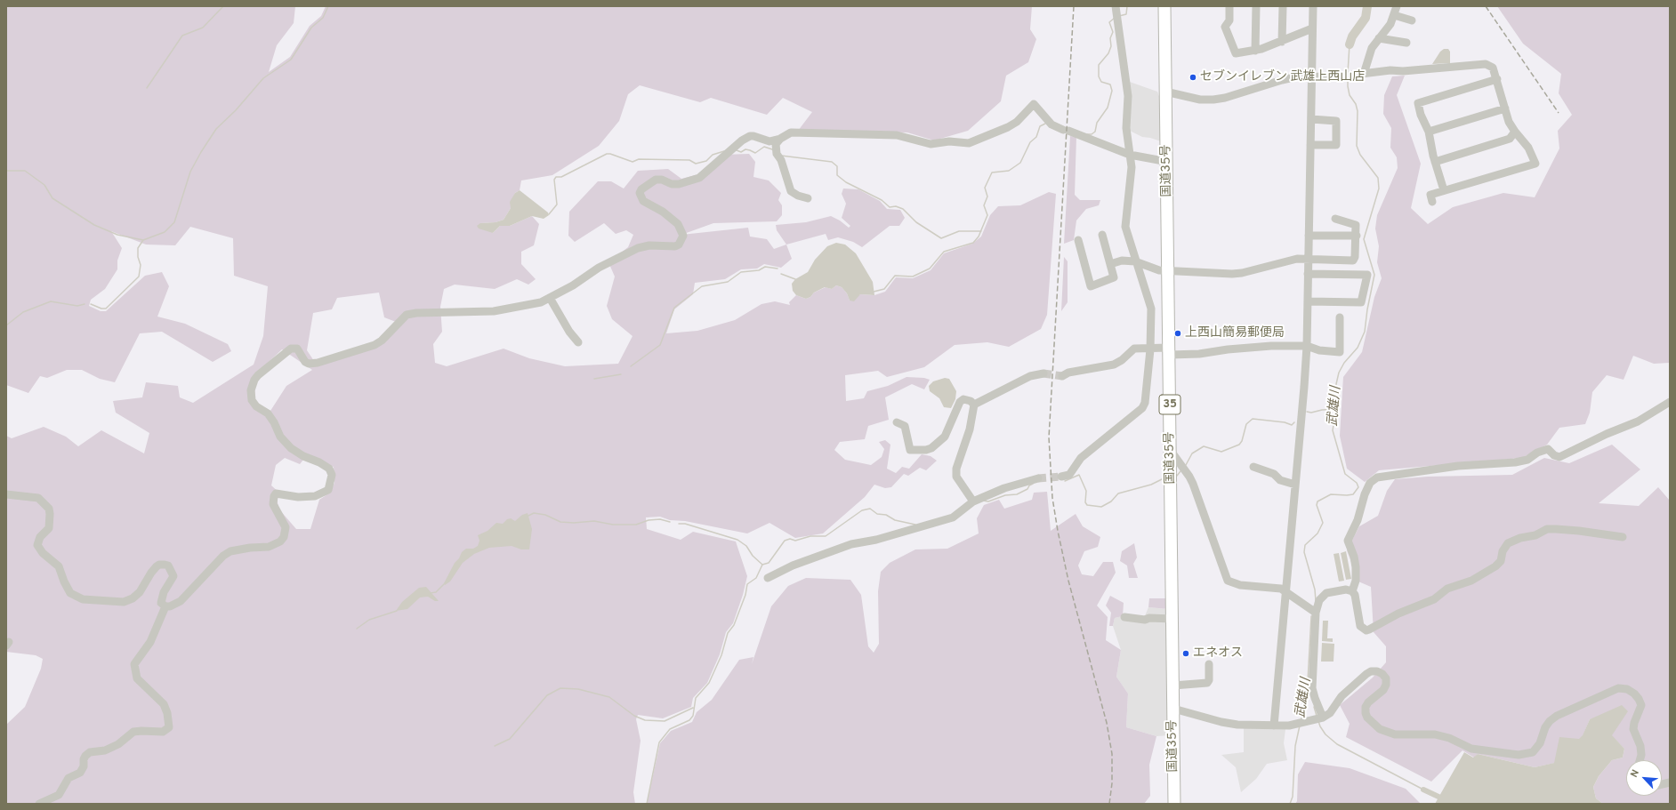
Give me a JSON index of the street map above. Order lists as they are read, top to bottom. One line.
{"streets":{"highway":["国道35号","35"]},"water":["武雄川"],"places":["セブンイレブン 武雄上西山店","上西山簡易郵便局","エネオス"],"north":"top left"}
